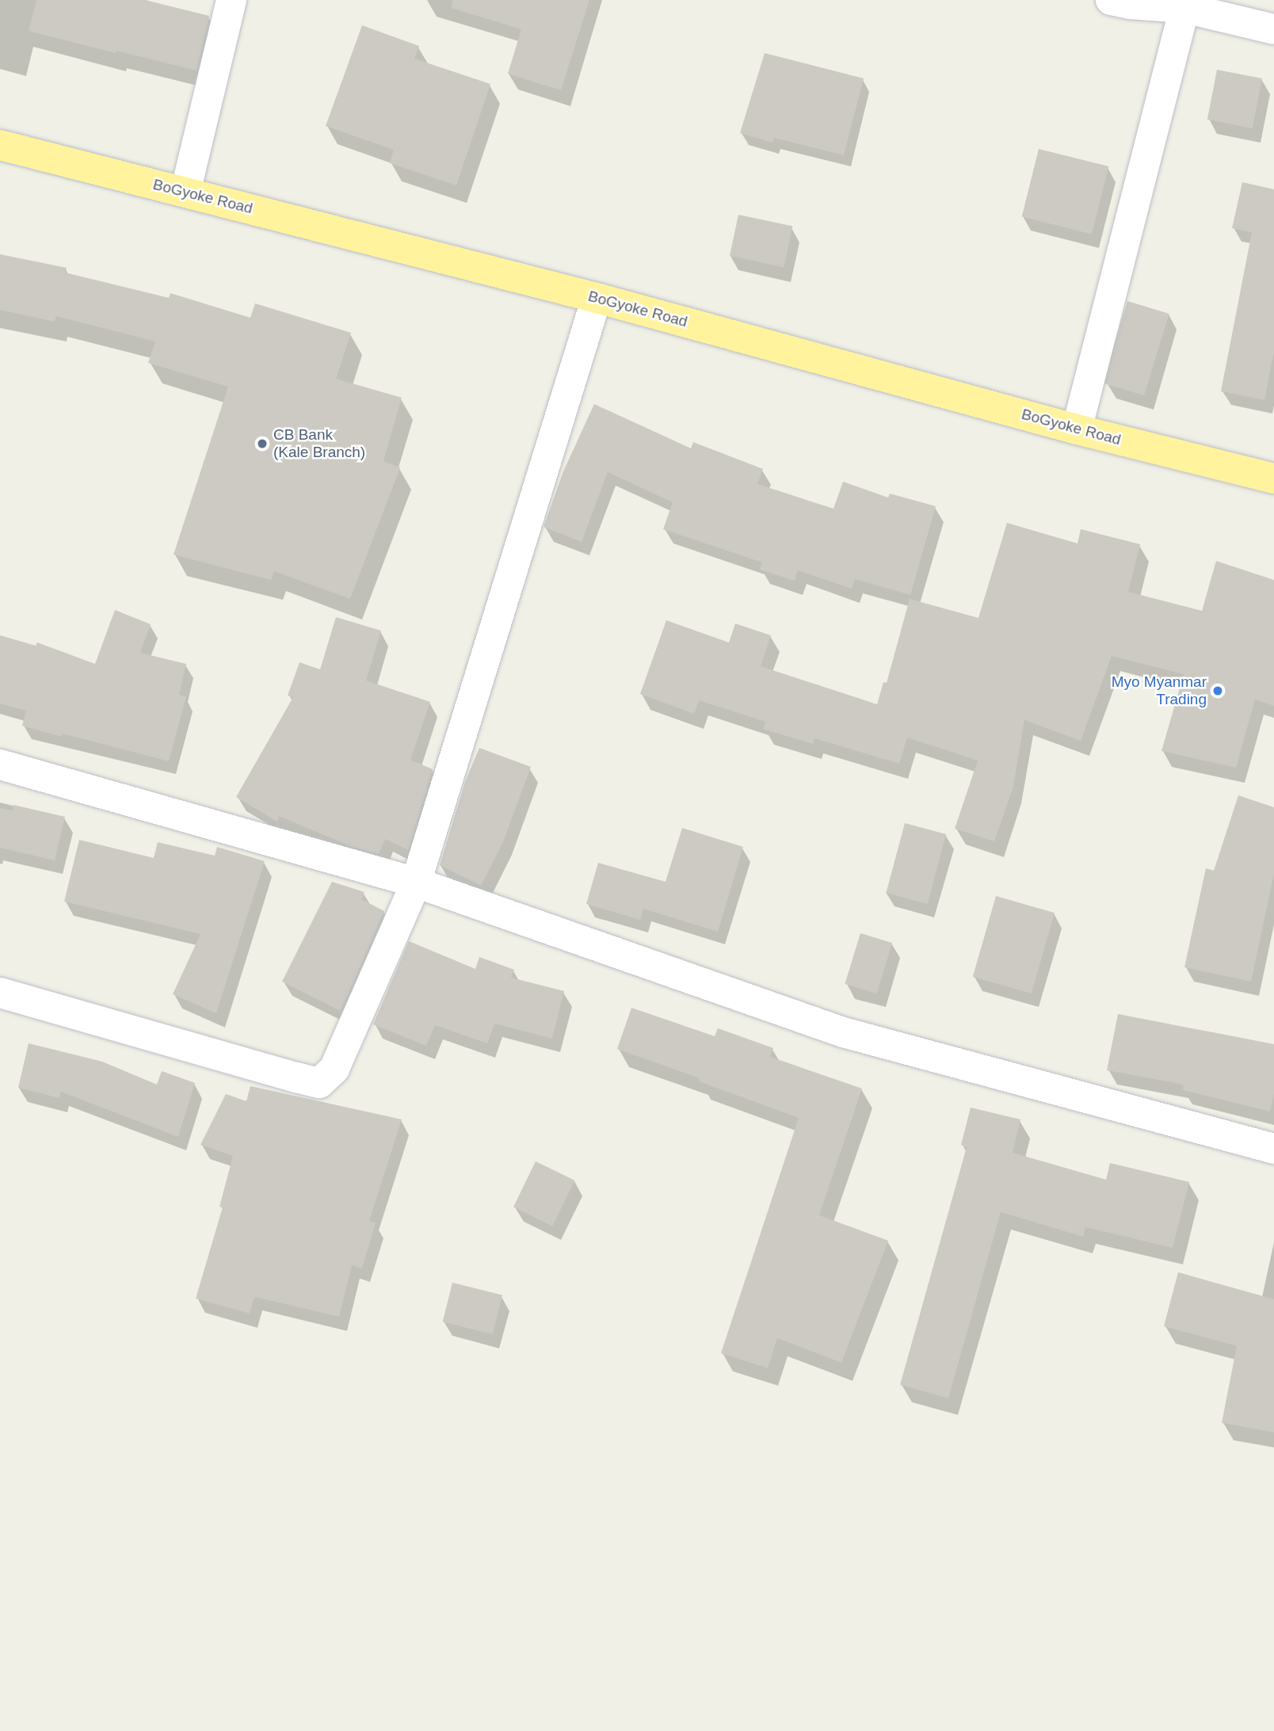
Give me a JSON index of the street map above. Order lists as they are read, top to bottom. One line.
{"streets":{"highway":["BoGyoke Road"]},"places":["CB Bank (Kale Branch)","Myo Myanmar Trading"]}
